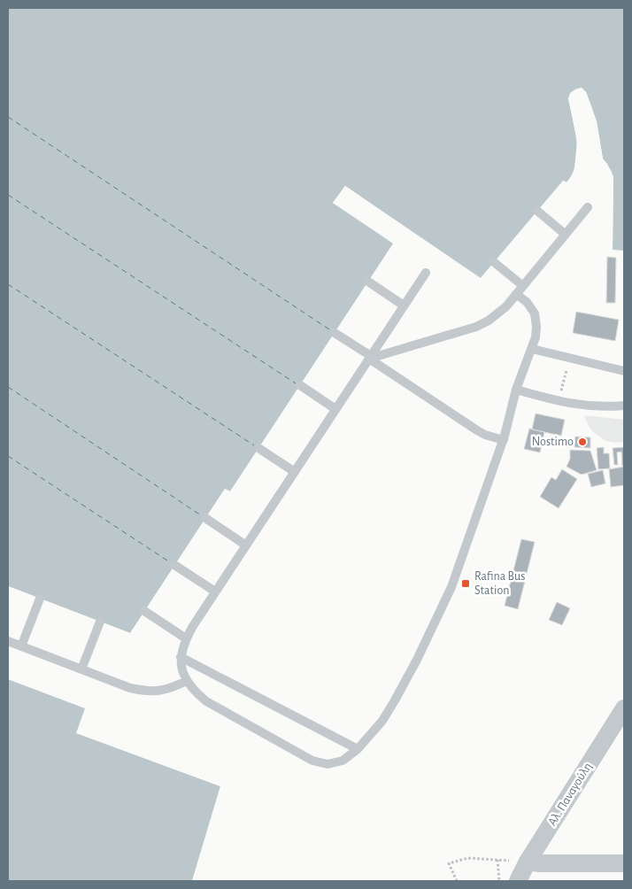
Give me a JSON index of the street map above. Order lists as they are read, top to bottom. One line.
{"streets":{"street":["Αλ. Παναγούλη"]},"places":{"other":["Nostimo"],"transit":["Rafina Bus Station"]}}
